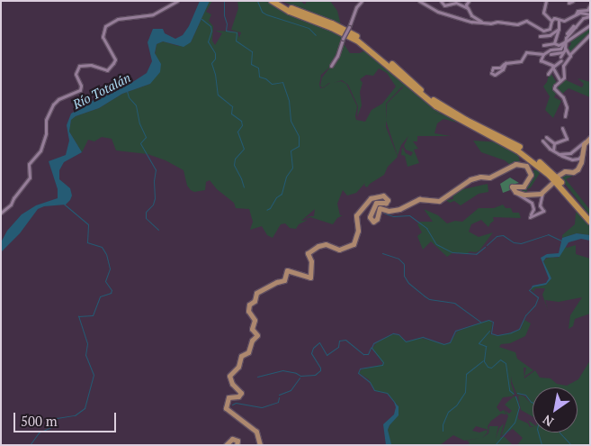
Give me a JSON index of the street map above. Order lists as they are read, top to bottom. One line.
{"water":["Río Totalán"],"scale_bar":"500 m","north":"bottom left"}
